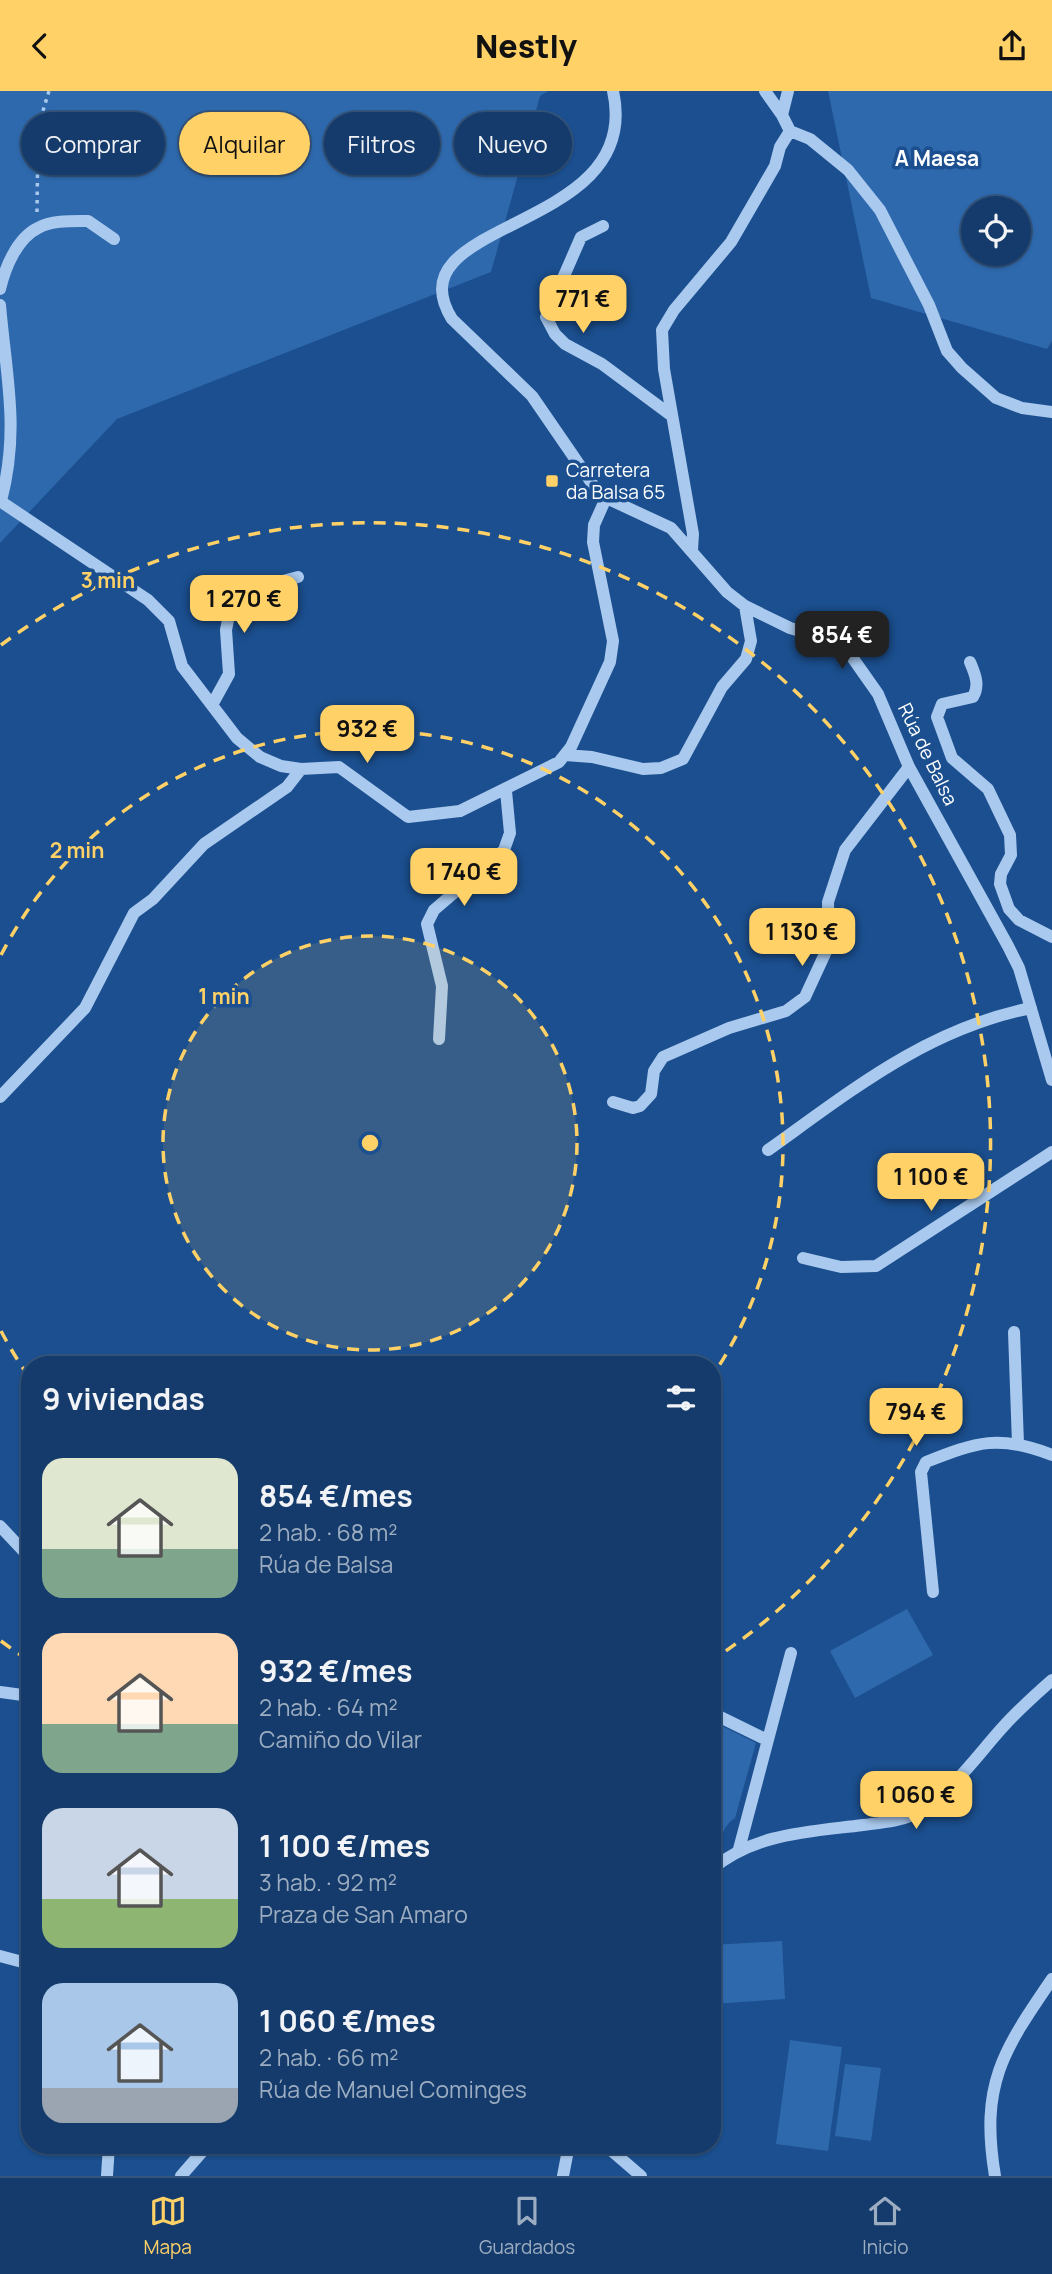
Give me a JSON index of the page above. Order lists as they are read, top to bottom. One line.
{"streets":{"street":["Rúa de Balsa"]},"districts":["A Maesa"],"places":{"transit":["Carretera da Balsa 65"]},"page":{"header":"Nestly","chip":["Comprar","Alquilar","Filtros","Nuevo"],"price":["771 €","1 270 €","854 €","932 €","1 740 €","1 130 €","1 100 €","794 €","1 060 €"],"heading":"9 viviendas","list":[{"name":"854 €/mes","note":"2 hab. · 68 m² · Rúa de Balsa"},{"name":"932 €/mes","note":"2 hab. · 64 m² · Camiño do Vilar"},{"name":"1 100 €/mes","note":"3 hab. · 92 m² · Praza de San Amaro"},{"name":"1 060 €/mes","note":"2 hab. · 66 m² · Rúa de Manuel Cominges"}],"tabs":["Mapa","Guardados","Inicio"]},"rings":["3 min","2 min","1 min"]}
